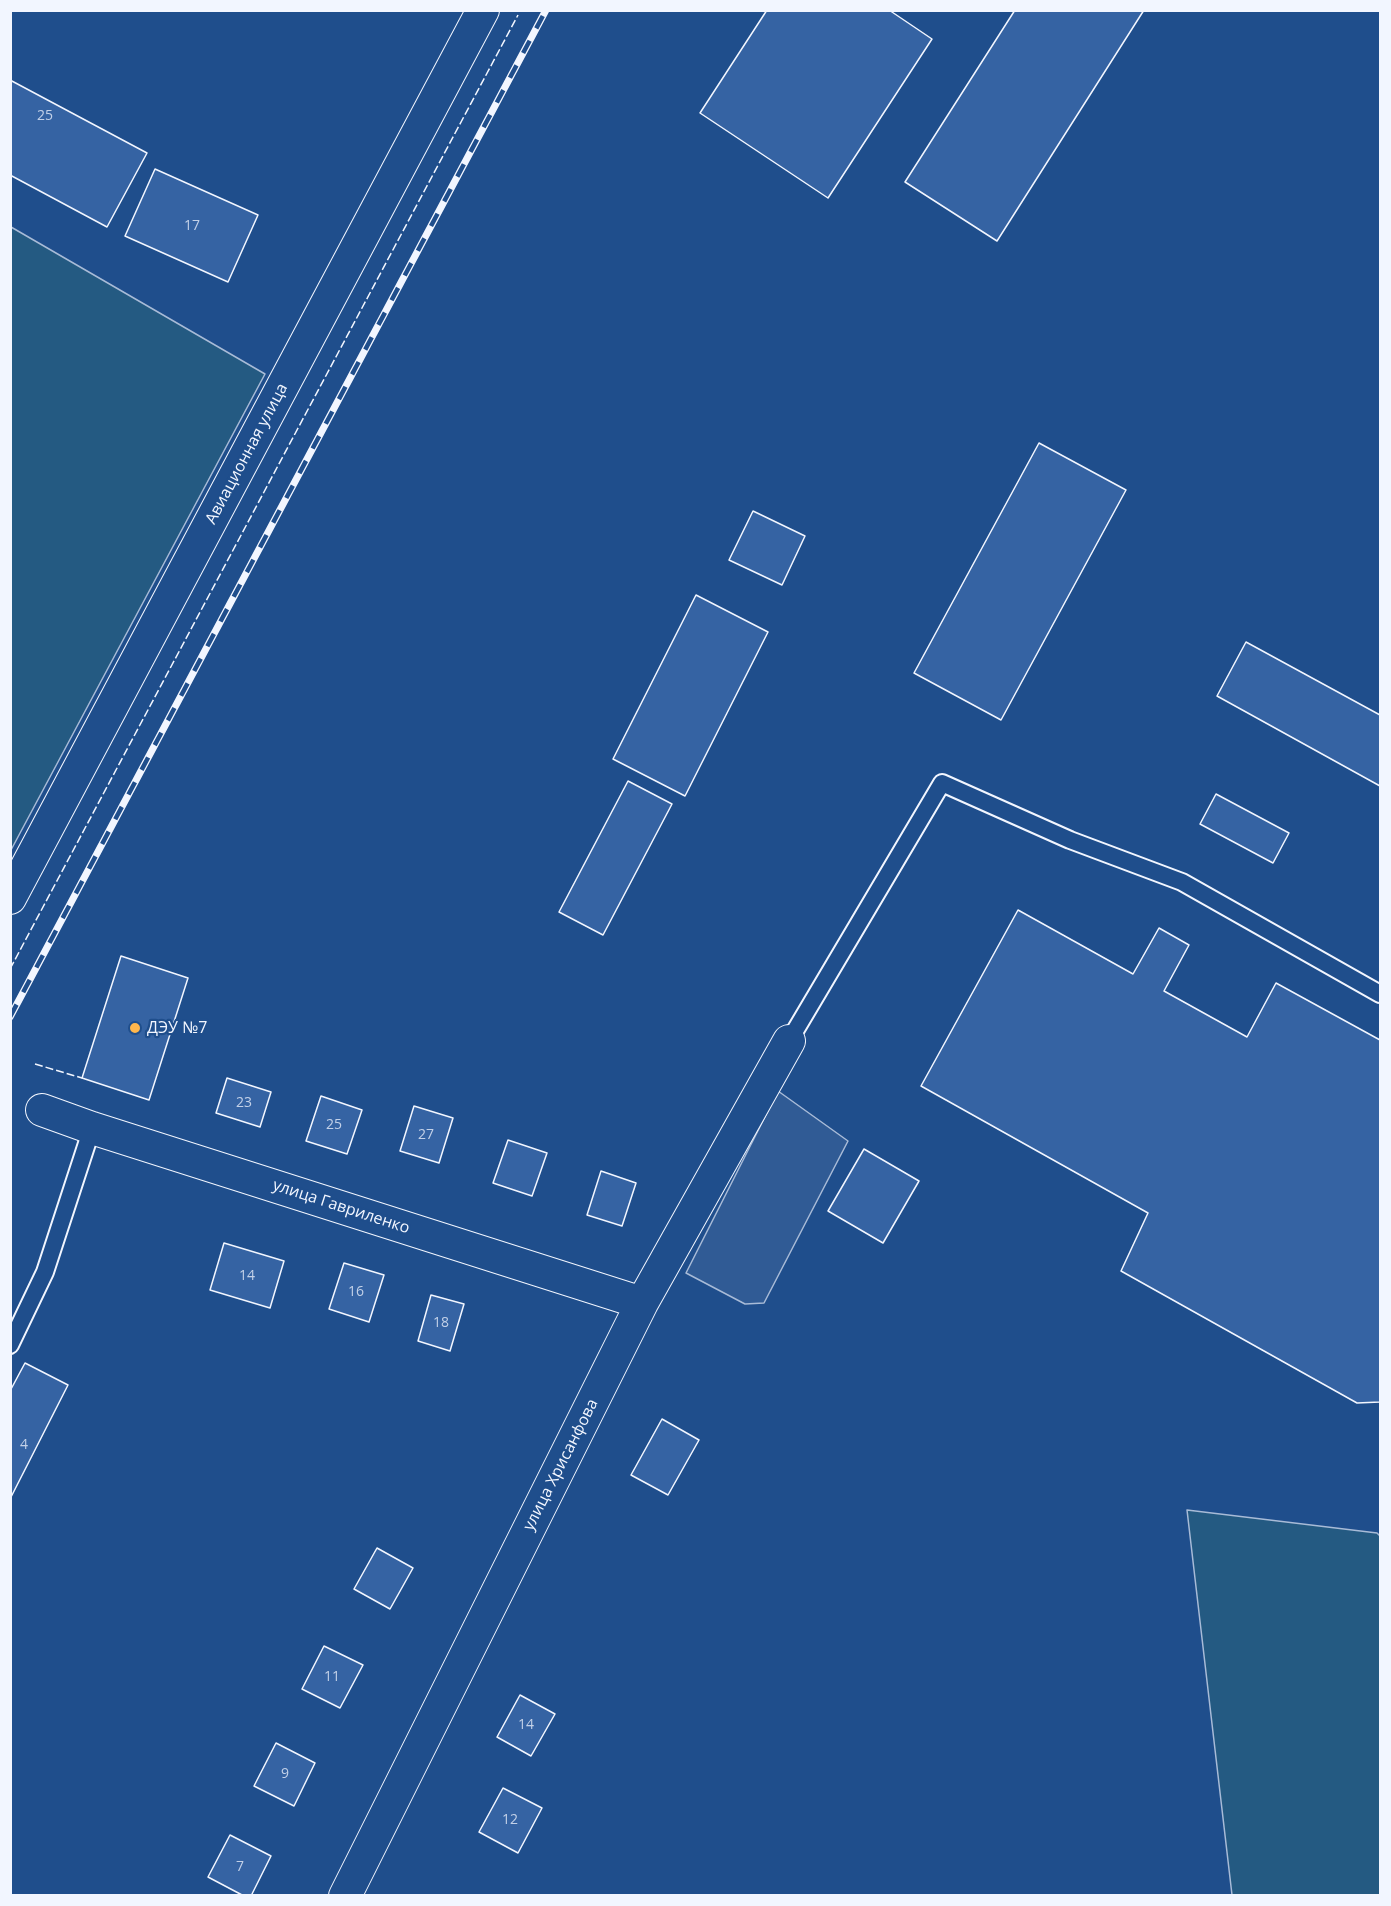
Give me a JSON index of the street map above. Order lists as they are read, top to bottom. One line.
{"streets":{"street":["Авиационная улица","улица Гавриленко","улица Хрисанфова"]},"crossings":[["улица Гавриленко","улица Хрисанфова"]],"places":["ДЭУ №7"],"house_numbers":["25","17","23","25","27","14","16","18","4","11","14","9","12","7"]}
